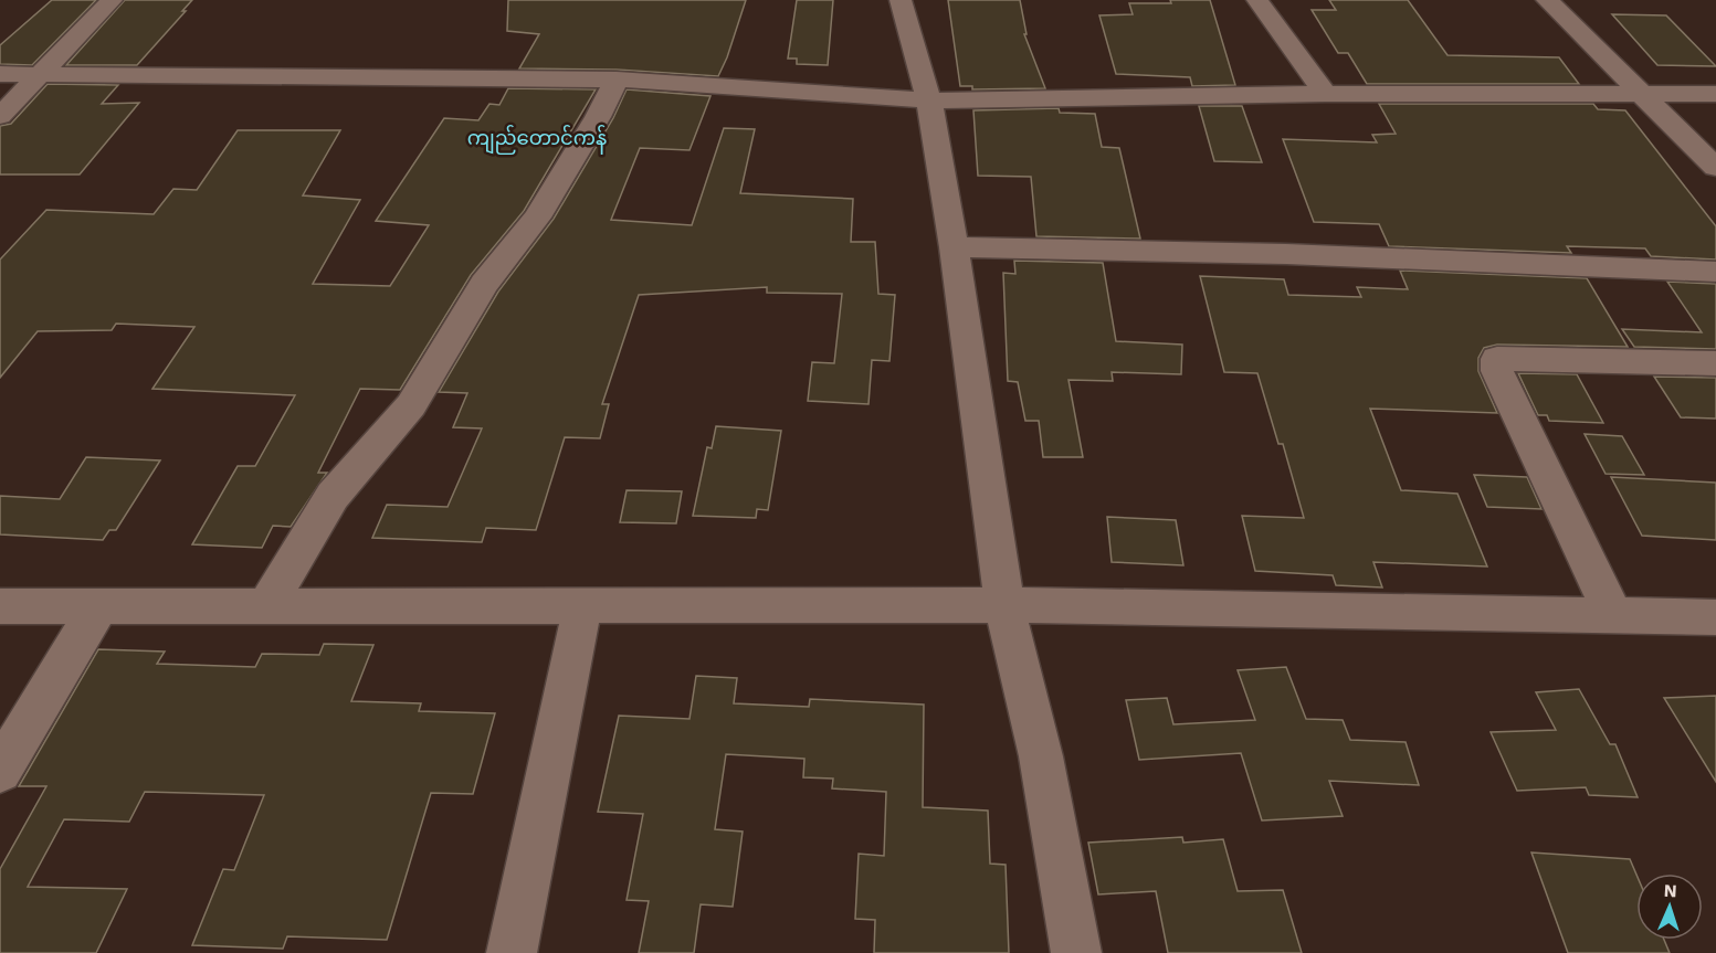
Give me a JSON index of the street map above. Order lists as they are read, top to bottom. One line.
{"districts":["ကျည်တောင်ကန်"],"north":"top"}
